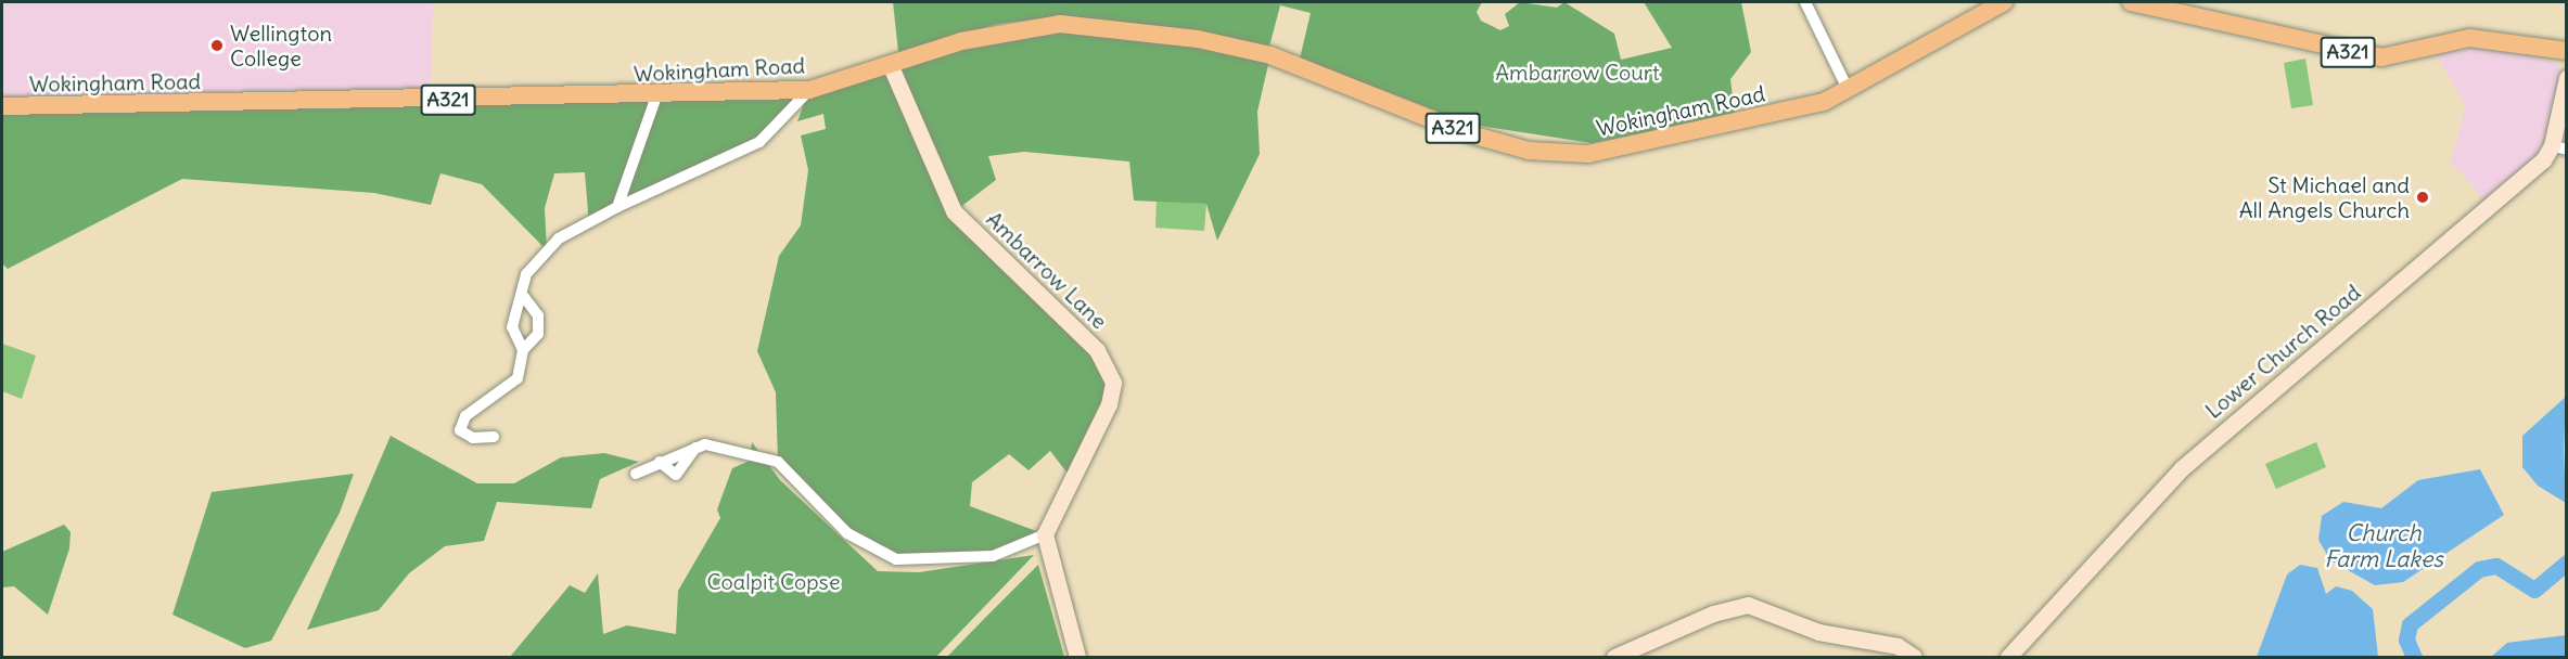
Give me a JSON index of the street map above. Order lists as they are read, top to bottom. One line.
{"streets":{"main road":["A321","Wokingham Road"],"street":["Ambarrow Lane","Lower Church Road"]},"crossings":[["Wokingham Road","Ambarrow Lane"]],"water":["Church Farm Lakes"],"parks":["Ambarrow Court","Coalpit Copse"],"places":["Wellington College","St Michael and All Angels Church"]}
